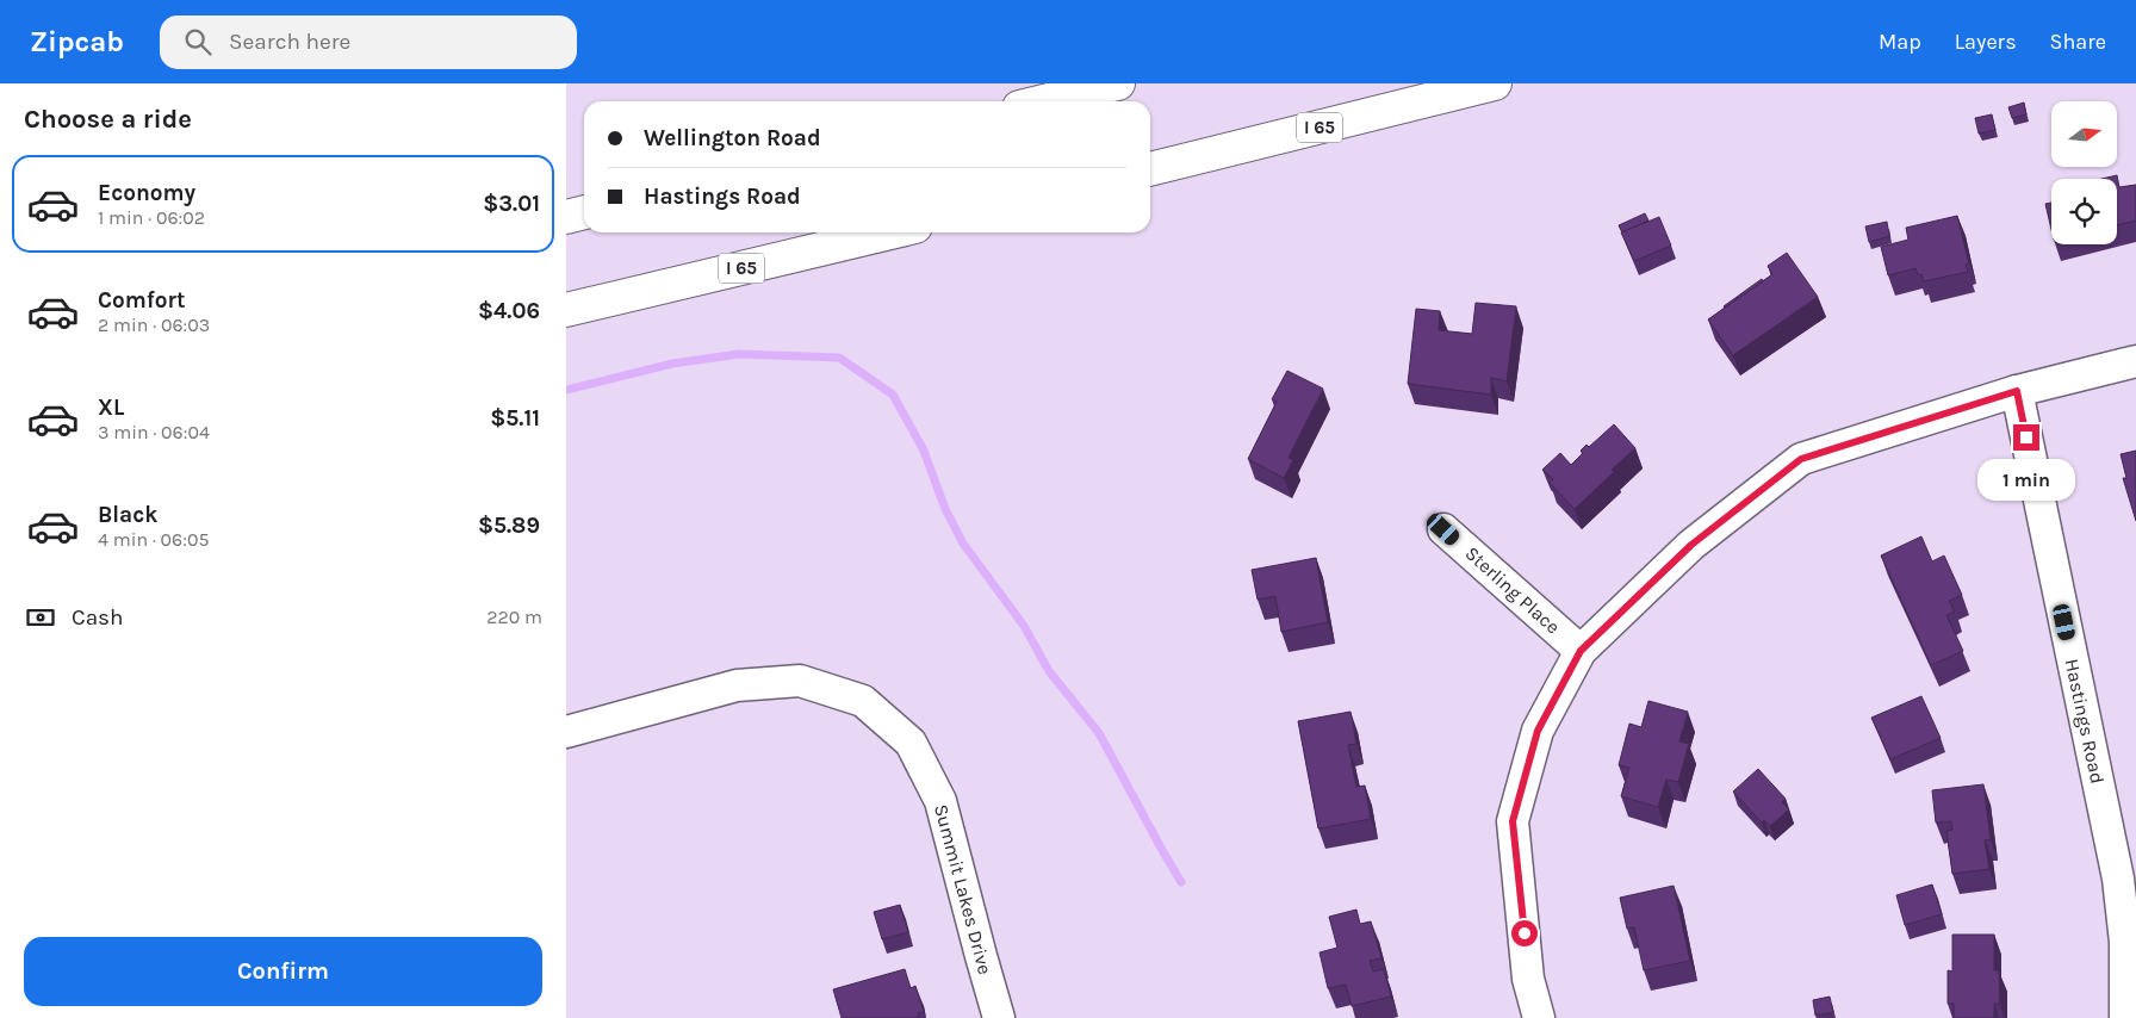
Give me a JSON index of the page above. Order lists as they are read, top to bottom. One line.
{"streets":{"highway":["I 65"],"street":["Sterling Place","Hastings Road","Summit Lakes Drive"]},"north":"right","page":{"header":"Zipcab","search":"Search here","nav":["Map","Layers","Share"],"heading":"Choose a ride","banner":["Wellington Road","Hastings Road"],"list":[{"name":"Economy","note":"1 min · 06:02","value":"$3.01"},{"name":"Comfort","note":"2 min · 06:03","value":"$4.06"},{"name":"XL","note":"3 min · 06:04","value":"$5.11"},{"name":"Black","note":"4 min · 06:05","value":"$5.89"}],"bubble":"1 min","pay":["Cash","220 m"],"buttons":"Confirm"}}
